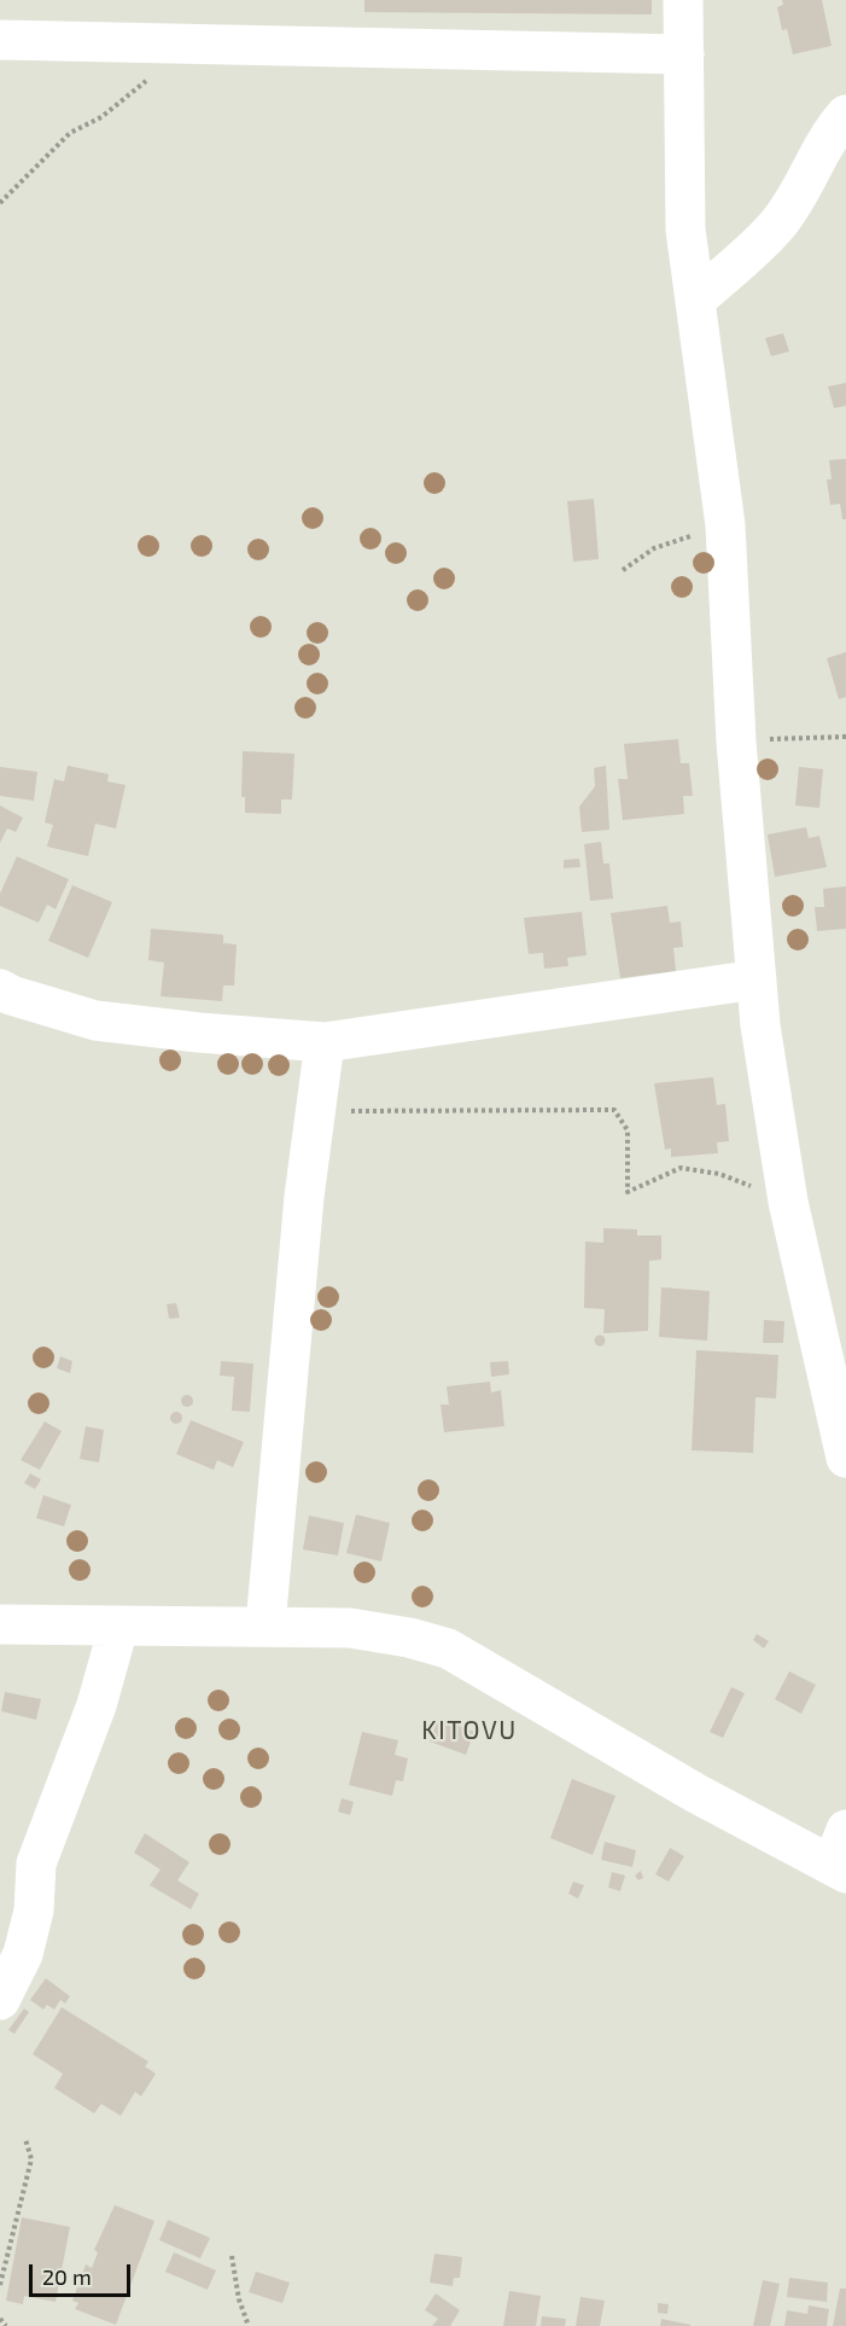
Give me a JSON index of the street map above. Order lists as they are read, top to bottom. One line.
{"districts":["KITOVU"],"scale_bar":"20 m"}
